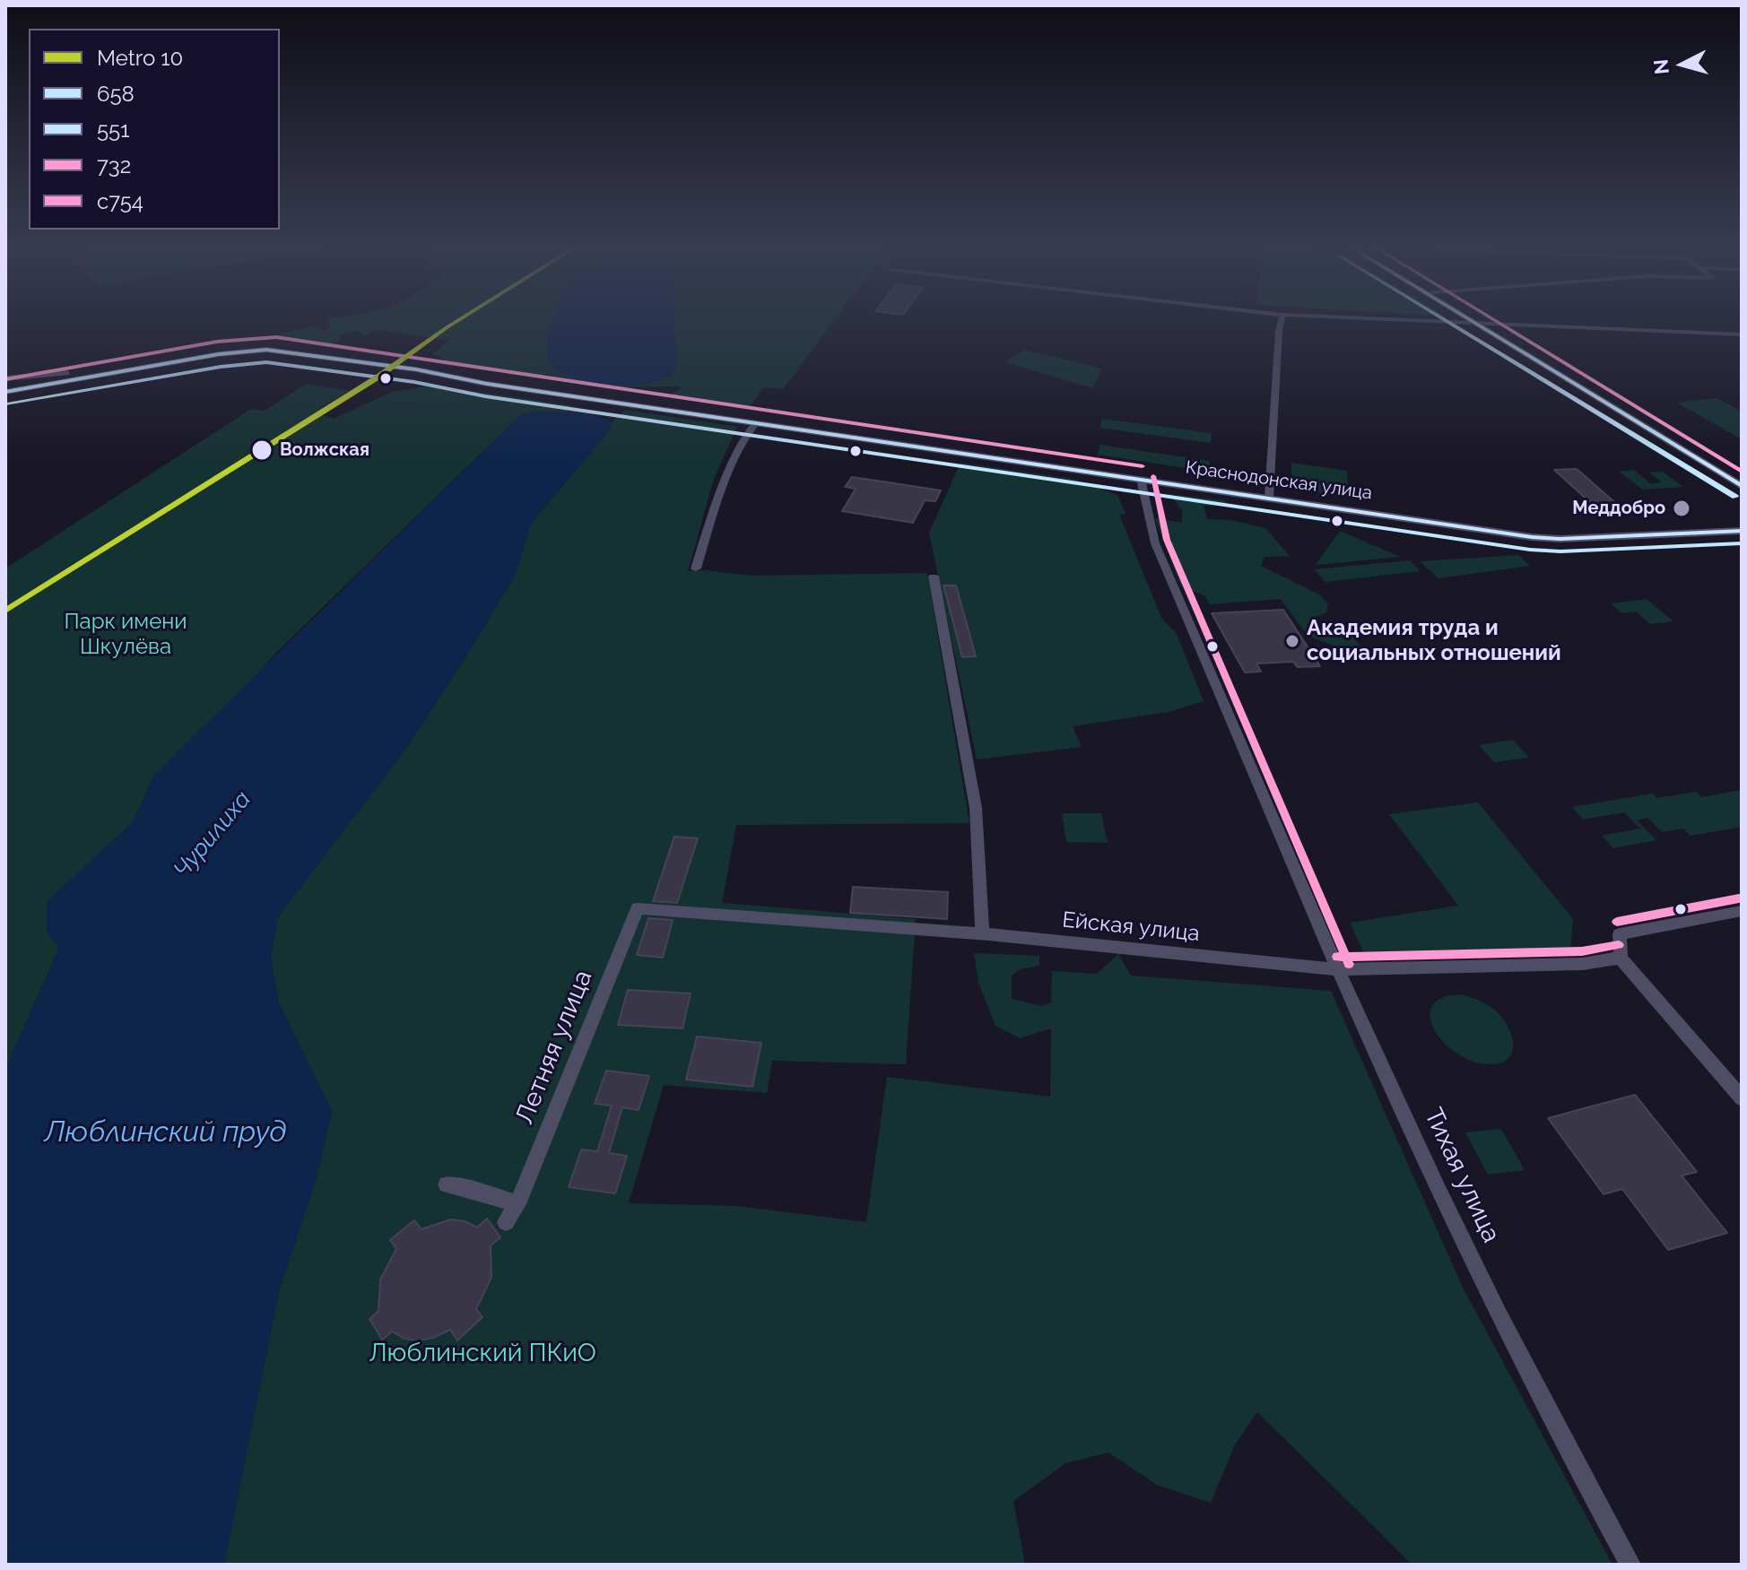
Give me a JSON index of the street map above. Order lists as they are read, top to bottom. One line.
{"streets":{"main road":["Краснодонская улица"],"street":["Ейская улица","Летняя улица","Тихая улица"]},"crossings":[["Краснодонская улица","Тихая улица"],["Ейская улица","Летняя улица"],["Ейская улица","Тихая улица"]],"water":["Чурилиха","Люблинский пруд"],"parks":["Парк имени Шкулёва","Люблинский ПКиО"],"places":["Волжская","Меддобро","Академия труда и социальных отношений"],"lines":["metro line 10","transit line 658","transit line 551","transit line с754","transit line 732"],"legend":["Metro 10","658","551","732","с754"],"north":"left"}
